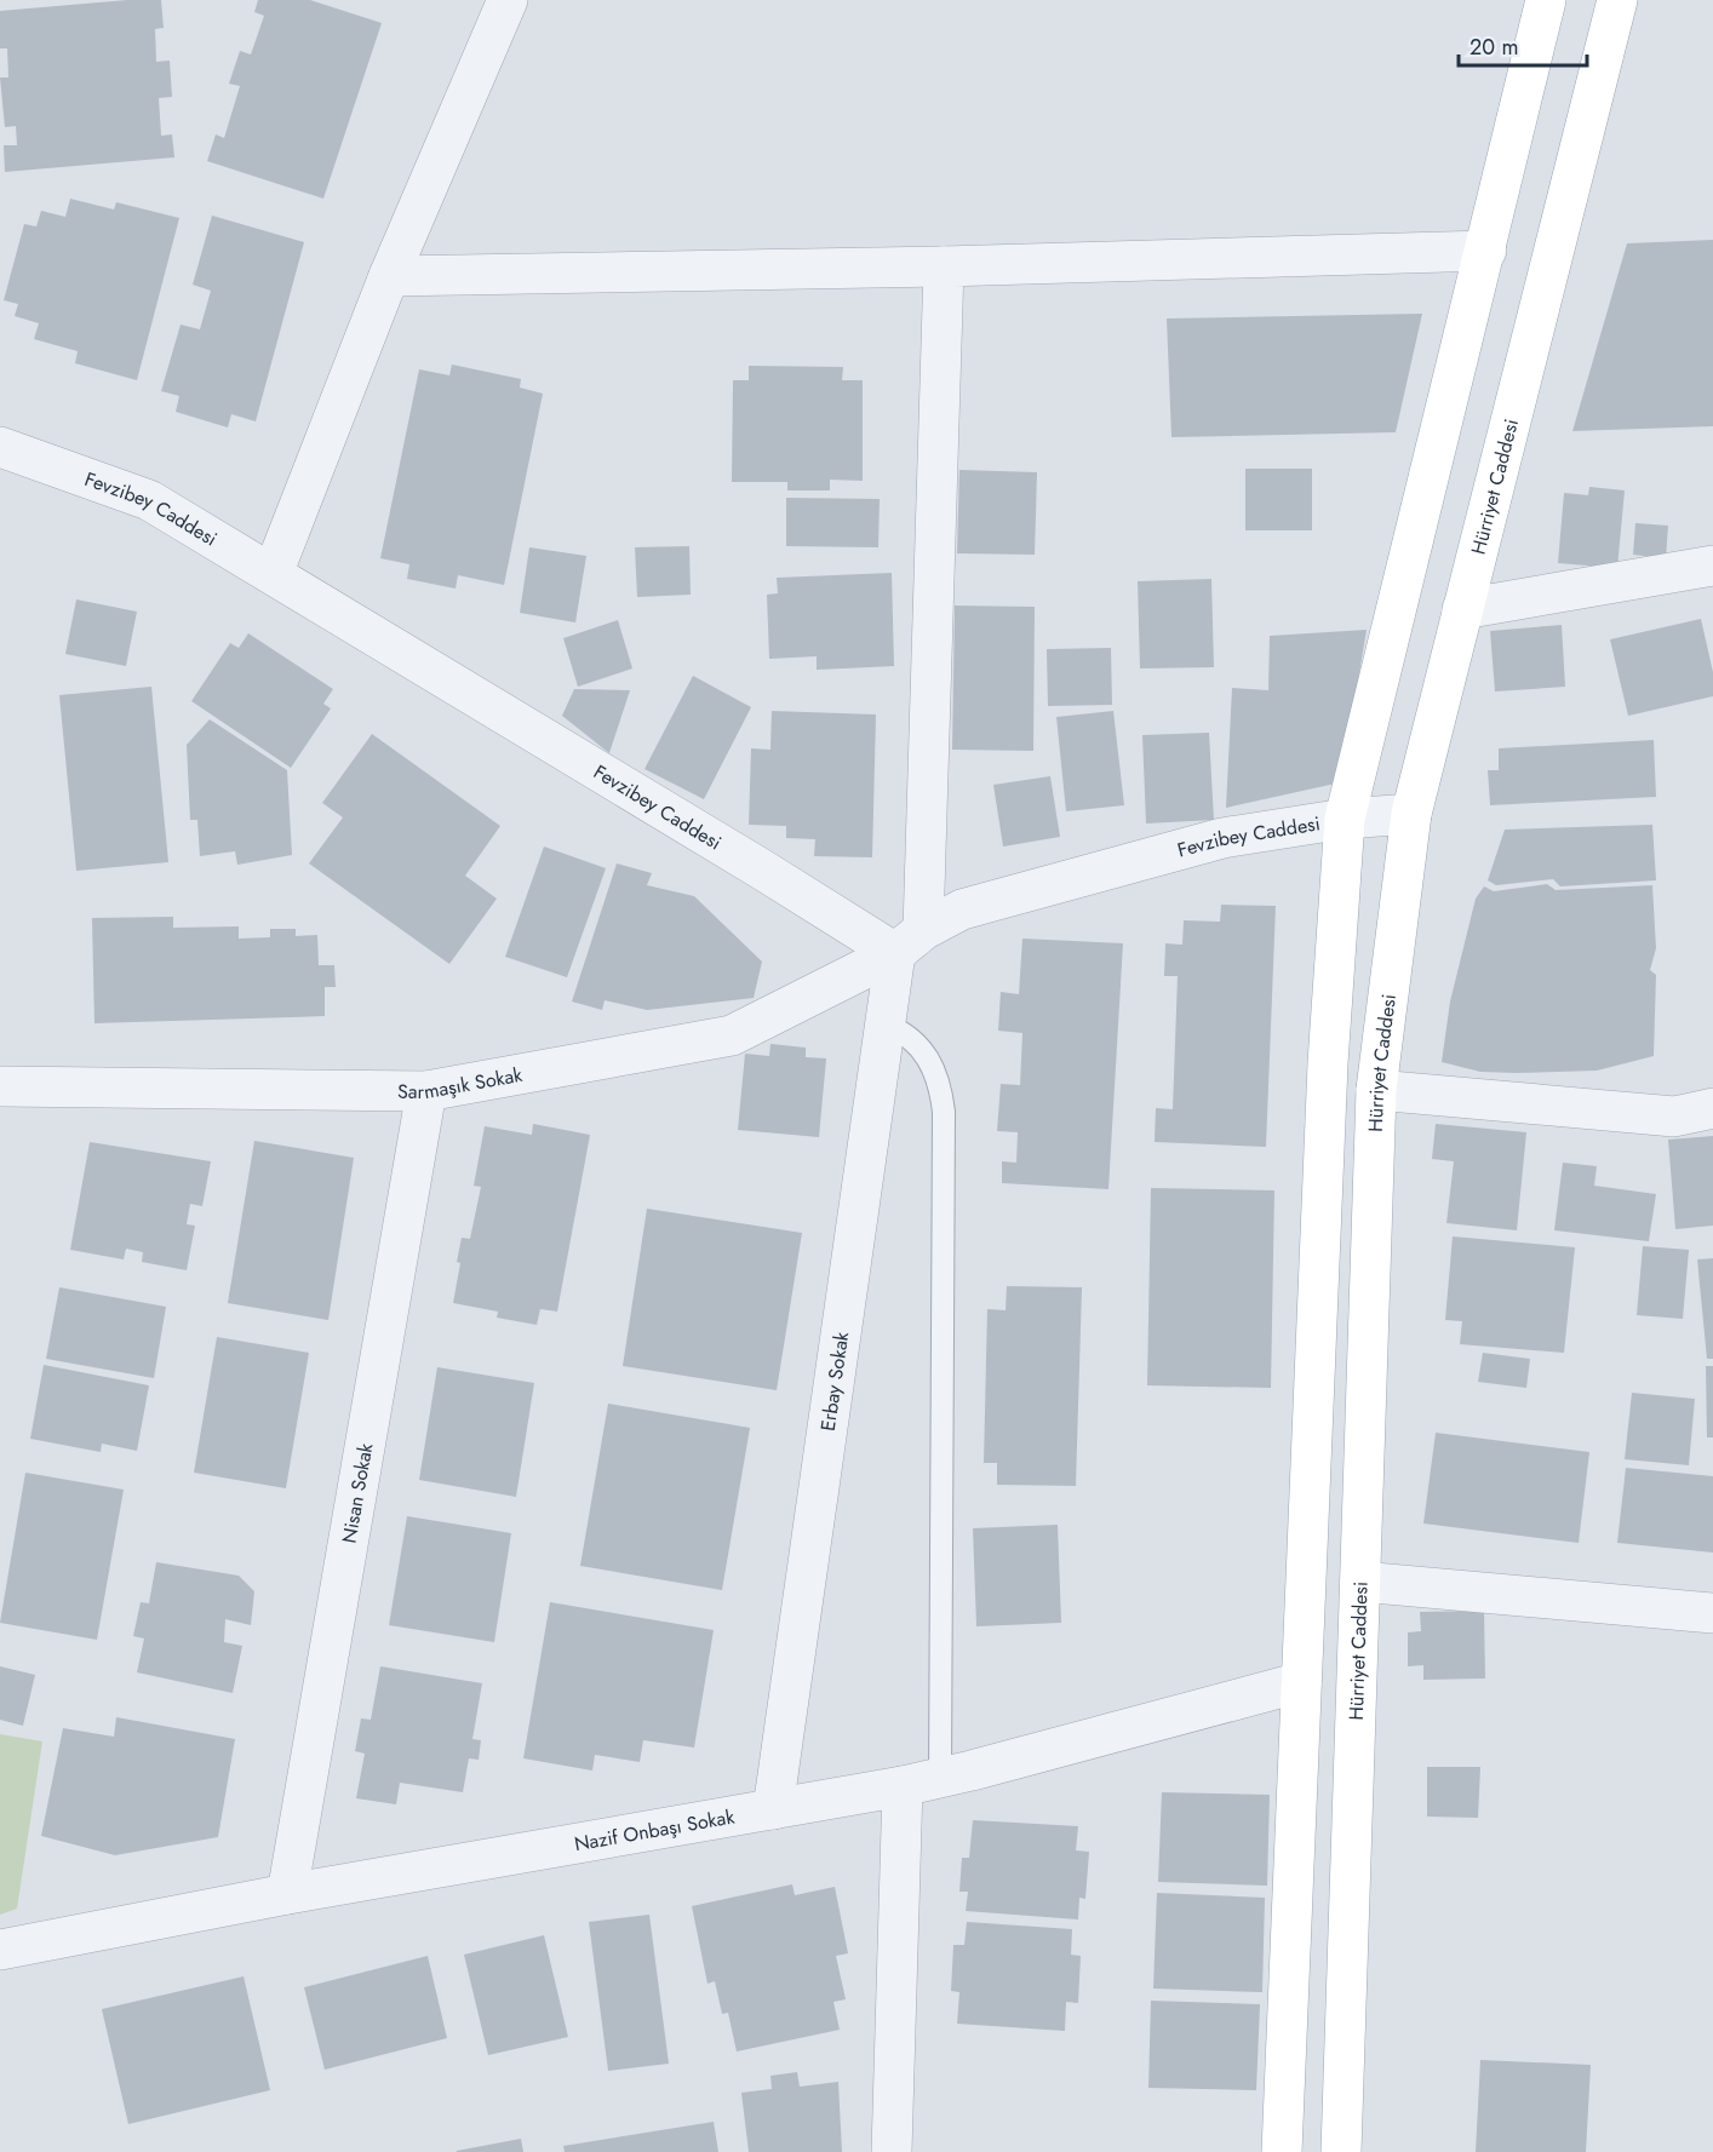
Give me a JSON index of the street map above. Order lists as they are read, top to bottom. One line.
{"streets":{"main road":["Hürriyet Caddesi"],"street":["Fevzibey Caddesi","Sarmaşık Sokak","Erbay Sokak","Nisan Sokak","Nazif Onbaşı Sokak"]},"crossings":[["Hürriyet Caddesi","Fevzibey Caddesi"],["Fevzibey Caddesi","Sarmaşık Sokak"],["Fevzibey Caddesi","Erbay Sokak"],["Sarmaşık Sokak","Erbay Sokak"],["Sarmaşık Sokak","Nisan Sokak"],["Erbay Sokak","Nazif Onbaşı Sokak"],["Nisan Sokak","Nazif Onbaşı Sokak"]],"scale_bar":"20 m"}
